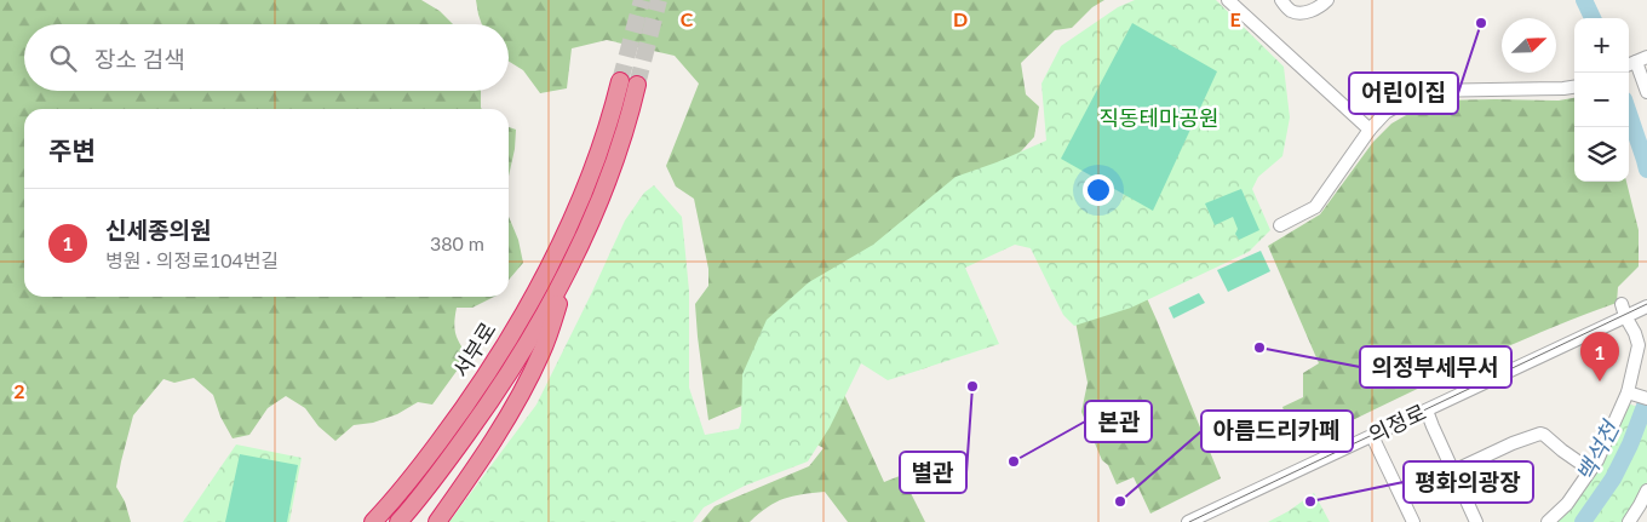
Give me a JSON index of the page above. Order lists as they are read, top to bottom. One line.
{"streets":{"highway":["서부로"],"street":["의정로"]},"water":["백석천"],"parks":["직동테마공원"],"places":["어린이집","의정부세무서","별관","본관","아름드리카페","평화의광장"],"north":"top right","page":{"map_buttons":["+","−"],"search":"장소 검색","heading":"주변","list":[{"mark":"1","name":"신세종의원","note":"병원 · 의정로104번길","value":"380 m"}],"pins":"1"},"grid":{"columns":["C","D","E"],"rows":["2"]}}
